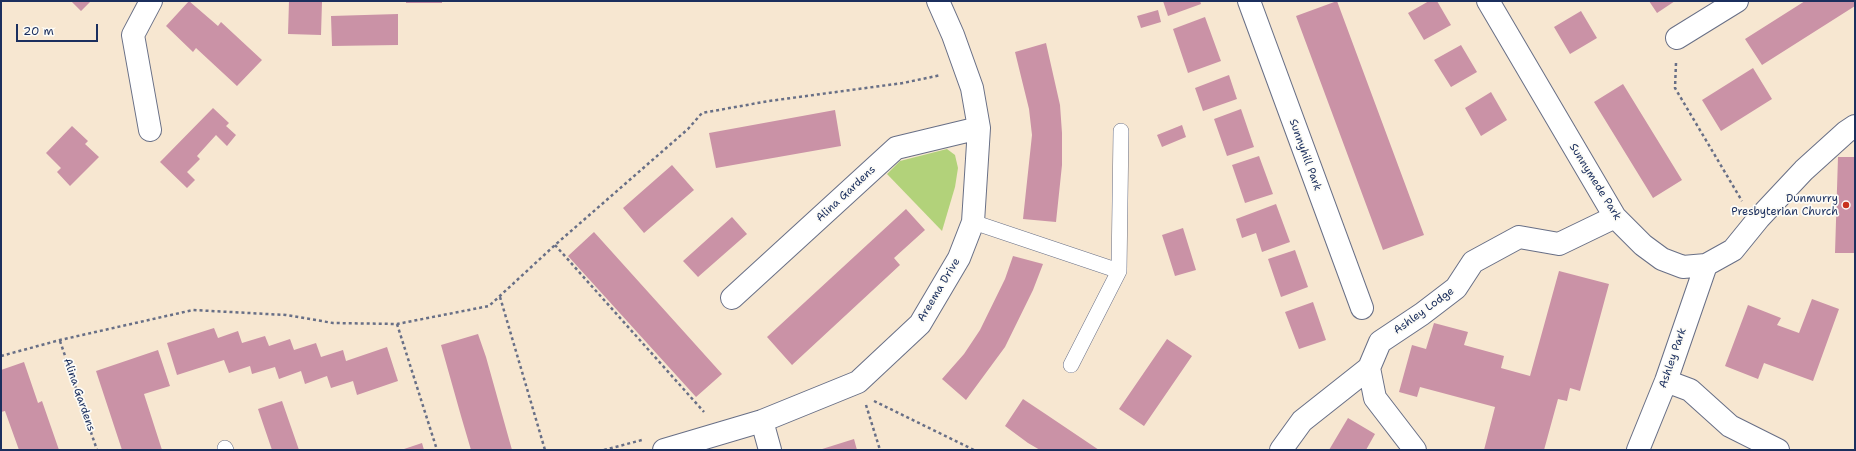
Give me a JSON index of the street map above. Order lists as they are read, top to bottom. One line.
{"streets":{"street":["Sunnyhill Park","Sunnymede Park","Alina Gardens","Areema Drive","Ashley Lodge","Ashley Park"]},"crossings":[["Sunnymede Park","Ashley Lodge"],["Sunnymede Park","Ashley Park"],["Alina Gardens","Areema Drive"]],"places":["Dunmurry Presbyterian Church"],"scale_bar":"20 m"}
